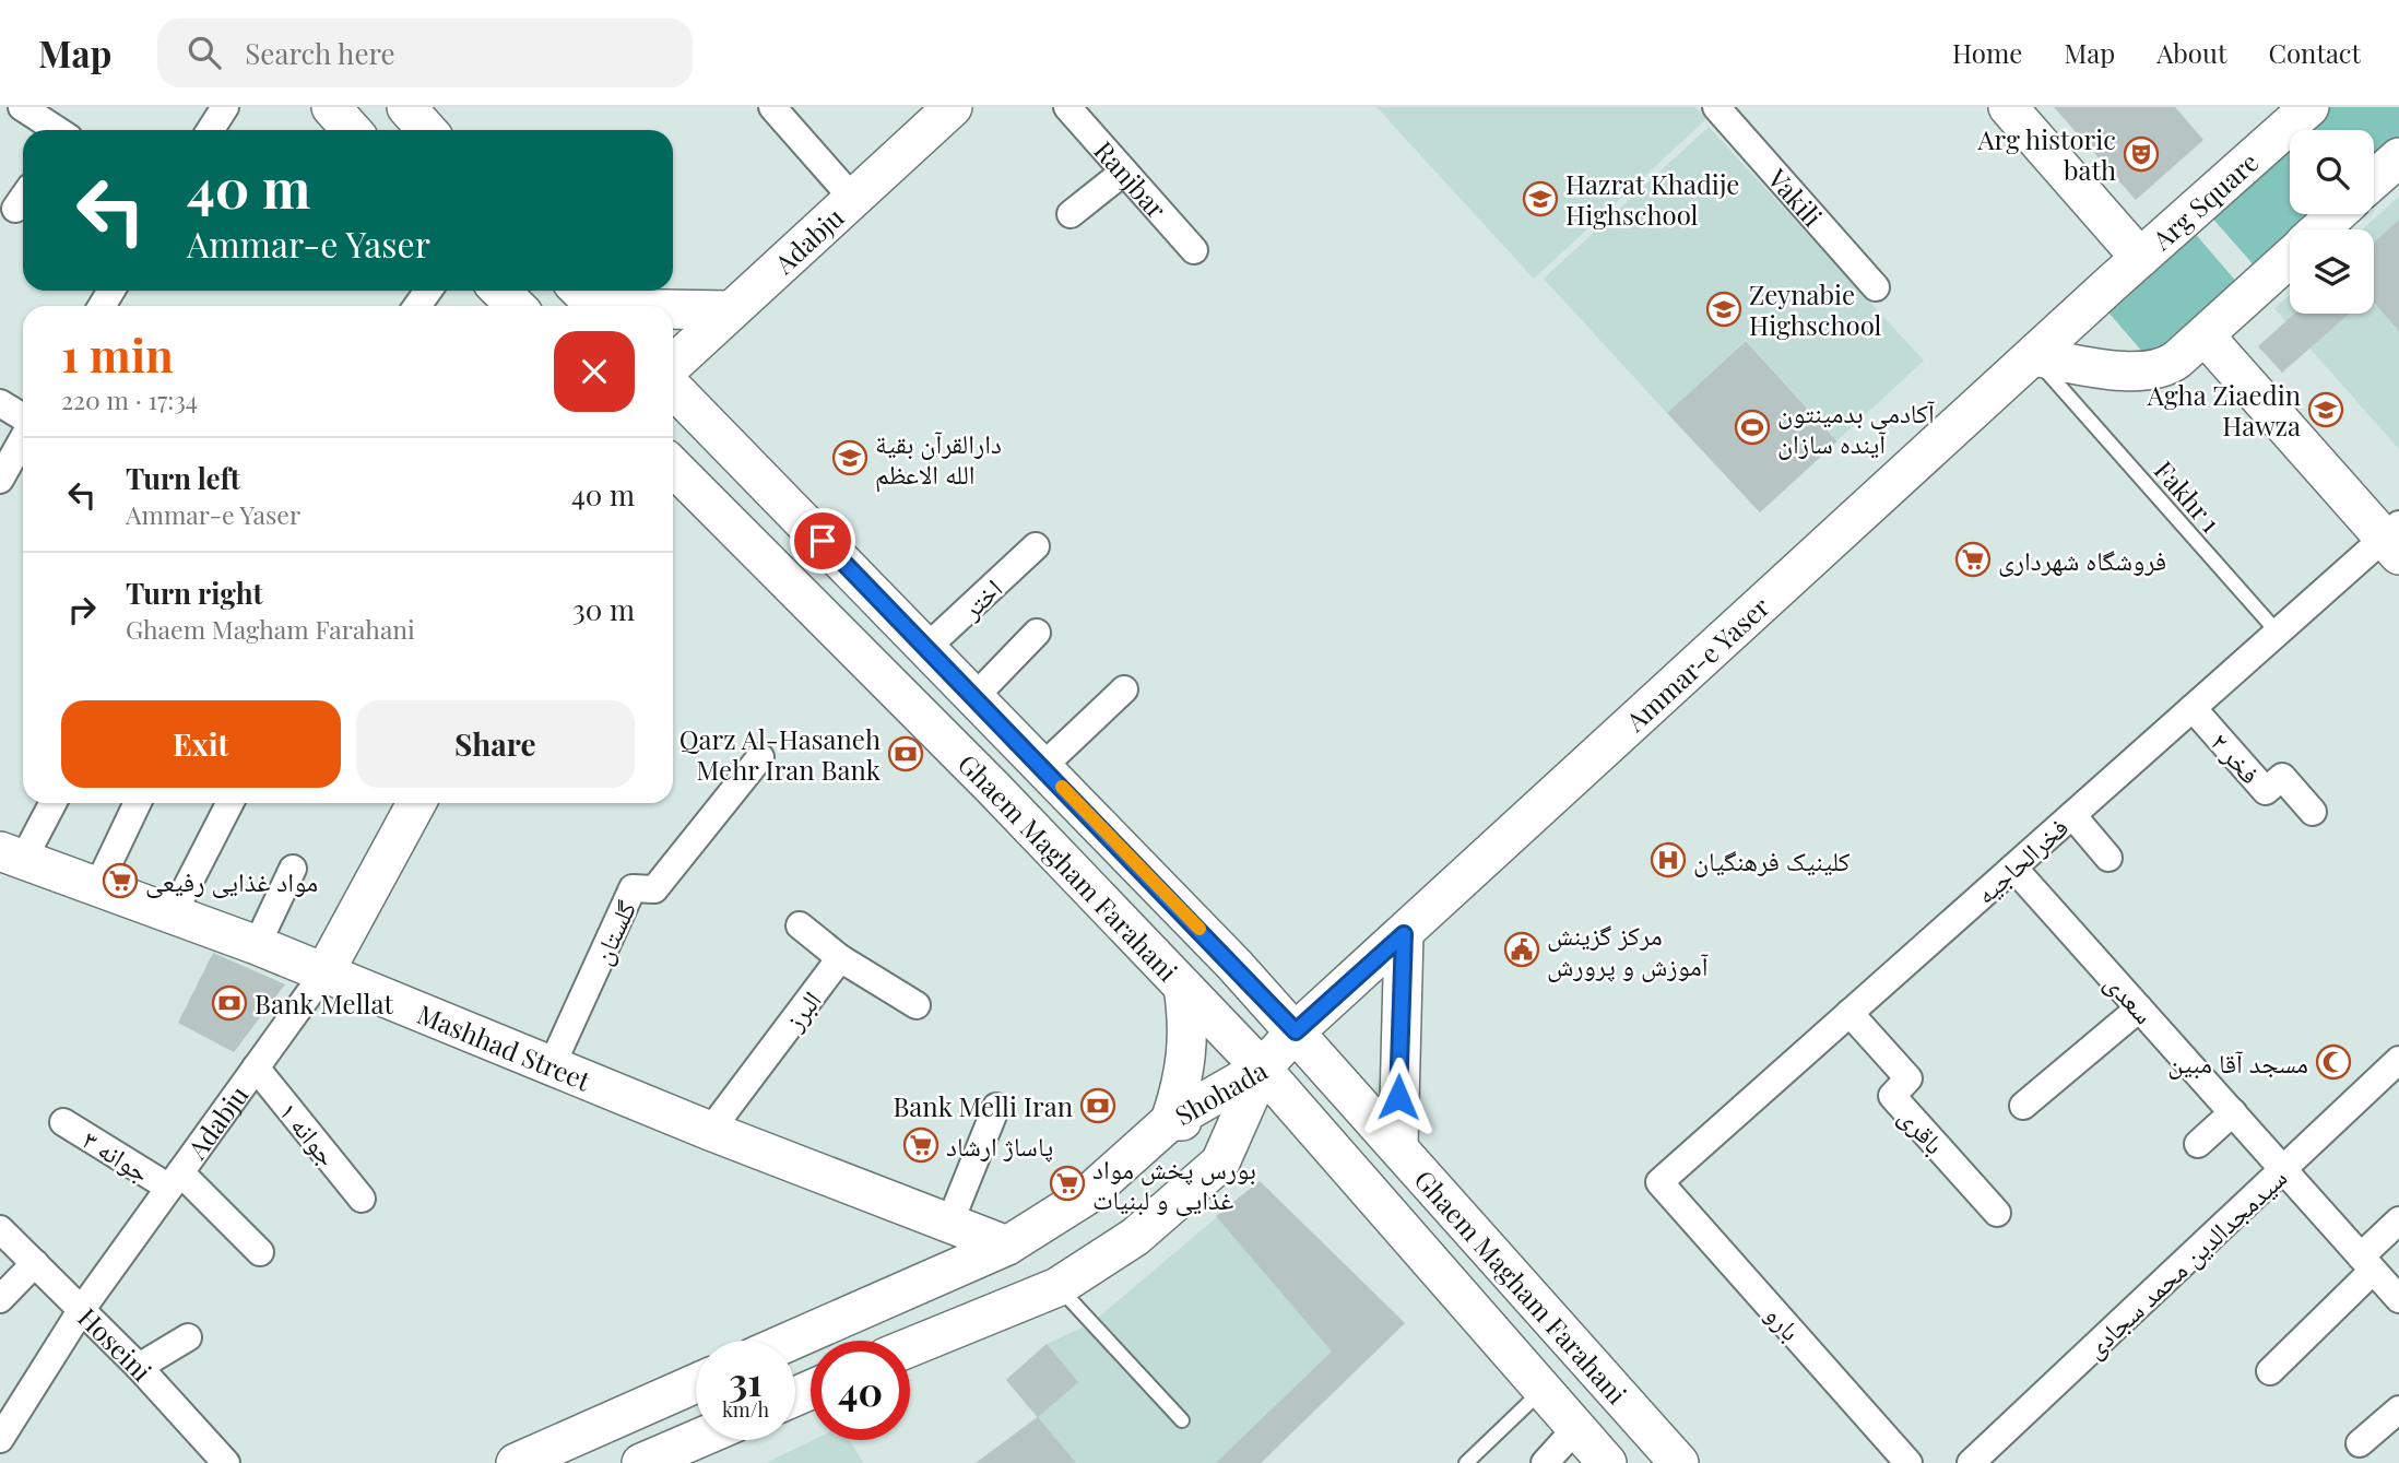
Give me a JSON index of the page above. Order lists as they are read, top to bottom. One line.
{"streets":{"main road":["Arg Square","Adabju","Ammar-e Yaser","Ghaem Magham Farahani","Mashhad Street","Shohada"],"street":["Ranjbar","Vakili","اختر","فخر ۲","فخرالحاجیه","گلستان","سعدی","البرز","باقری","جوانه ۱","جوانه ۳","سیدمجدالدین محمد سجادی","بارو","Hoseini"],"lane":["Fakhr 1"]},"crossings":[["Arg Square","Ammar-e Yaser"],["Adabju","Mashhad Street"],["Adabju","جوانه ۱"],["Adabju","جوانه ۳"],["Adabju","Hoseini"],["Fakhr 1","Ammar-e Yaser"],["Fakhr 1","فخرالحاجیه"],["اختر","Ghaem Magham Farahani"],["Ammar-e Yaser","Ghaem Magham Farahani"],["Ammar-e Yaser","Shohada"],["فخر ۲","فخرالحاجیه"],["فخرالحاجیه","سعدی"],["فخرالحاجیه","باقری"],["فخرالحاجیه","بارو"],["Ghaem Magham Farahani","Shohada"],["گلستان","Mashhad Street"],["سعدی","سیدمجدالدین محمد سجادی"],["البرز","Mashhad Street"],["Mashhad Street","Shohada"]],"places":{"theatre":["Arg historic bath"],"school or university":["Hazrat Khadije Highschool","Zeynabie Highschool","Agha Ziaedin Hawza","دارالقرآن بقیة الله الاعظم"],"sports":["آکادمی بدمینتون آینده سازان"],"supermarket":["فروشگاه شهرداری","مواد غذایی رفیعی","پاساژ ارشاد","بورس پخش مواد غذایی و لبنیات"],"bank":["Qarz Al-Hasaneh Mehr Iran Bank","Bank Mellat","Bank Melli Iran"],"hospital":["کلینیک فرهنگیان"],"public building":["مرکز گزینش آموزش و پرورش"],"mosque":["مسجد آقا مبین"]},"page":{"header":"Map","search":"Search here","nav":["Home","Map","About","Contact"],"turn":["40 m","Ammar-e Yaser"],"heading":["1 min","220 m · 17:34"],"list":[{"name":"Turn left","note":"Ammar-e Yaser","value":"40 m"},{"name":"Turn right","note":"Ghaem Magham Farahani","value":"30 m"}],"buttons":["Exit","Share"],"speed":"31 km/h","limit":"40"}}
